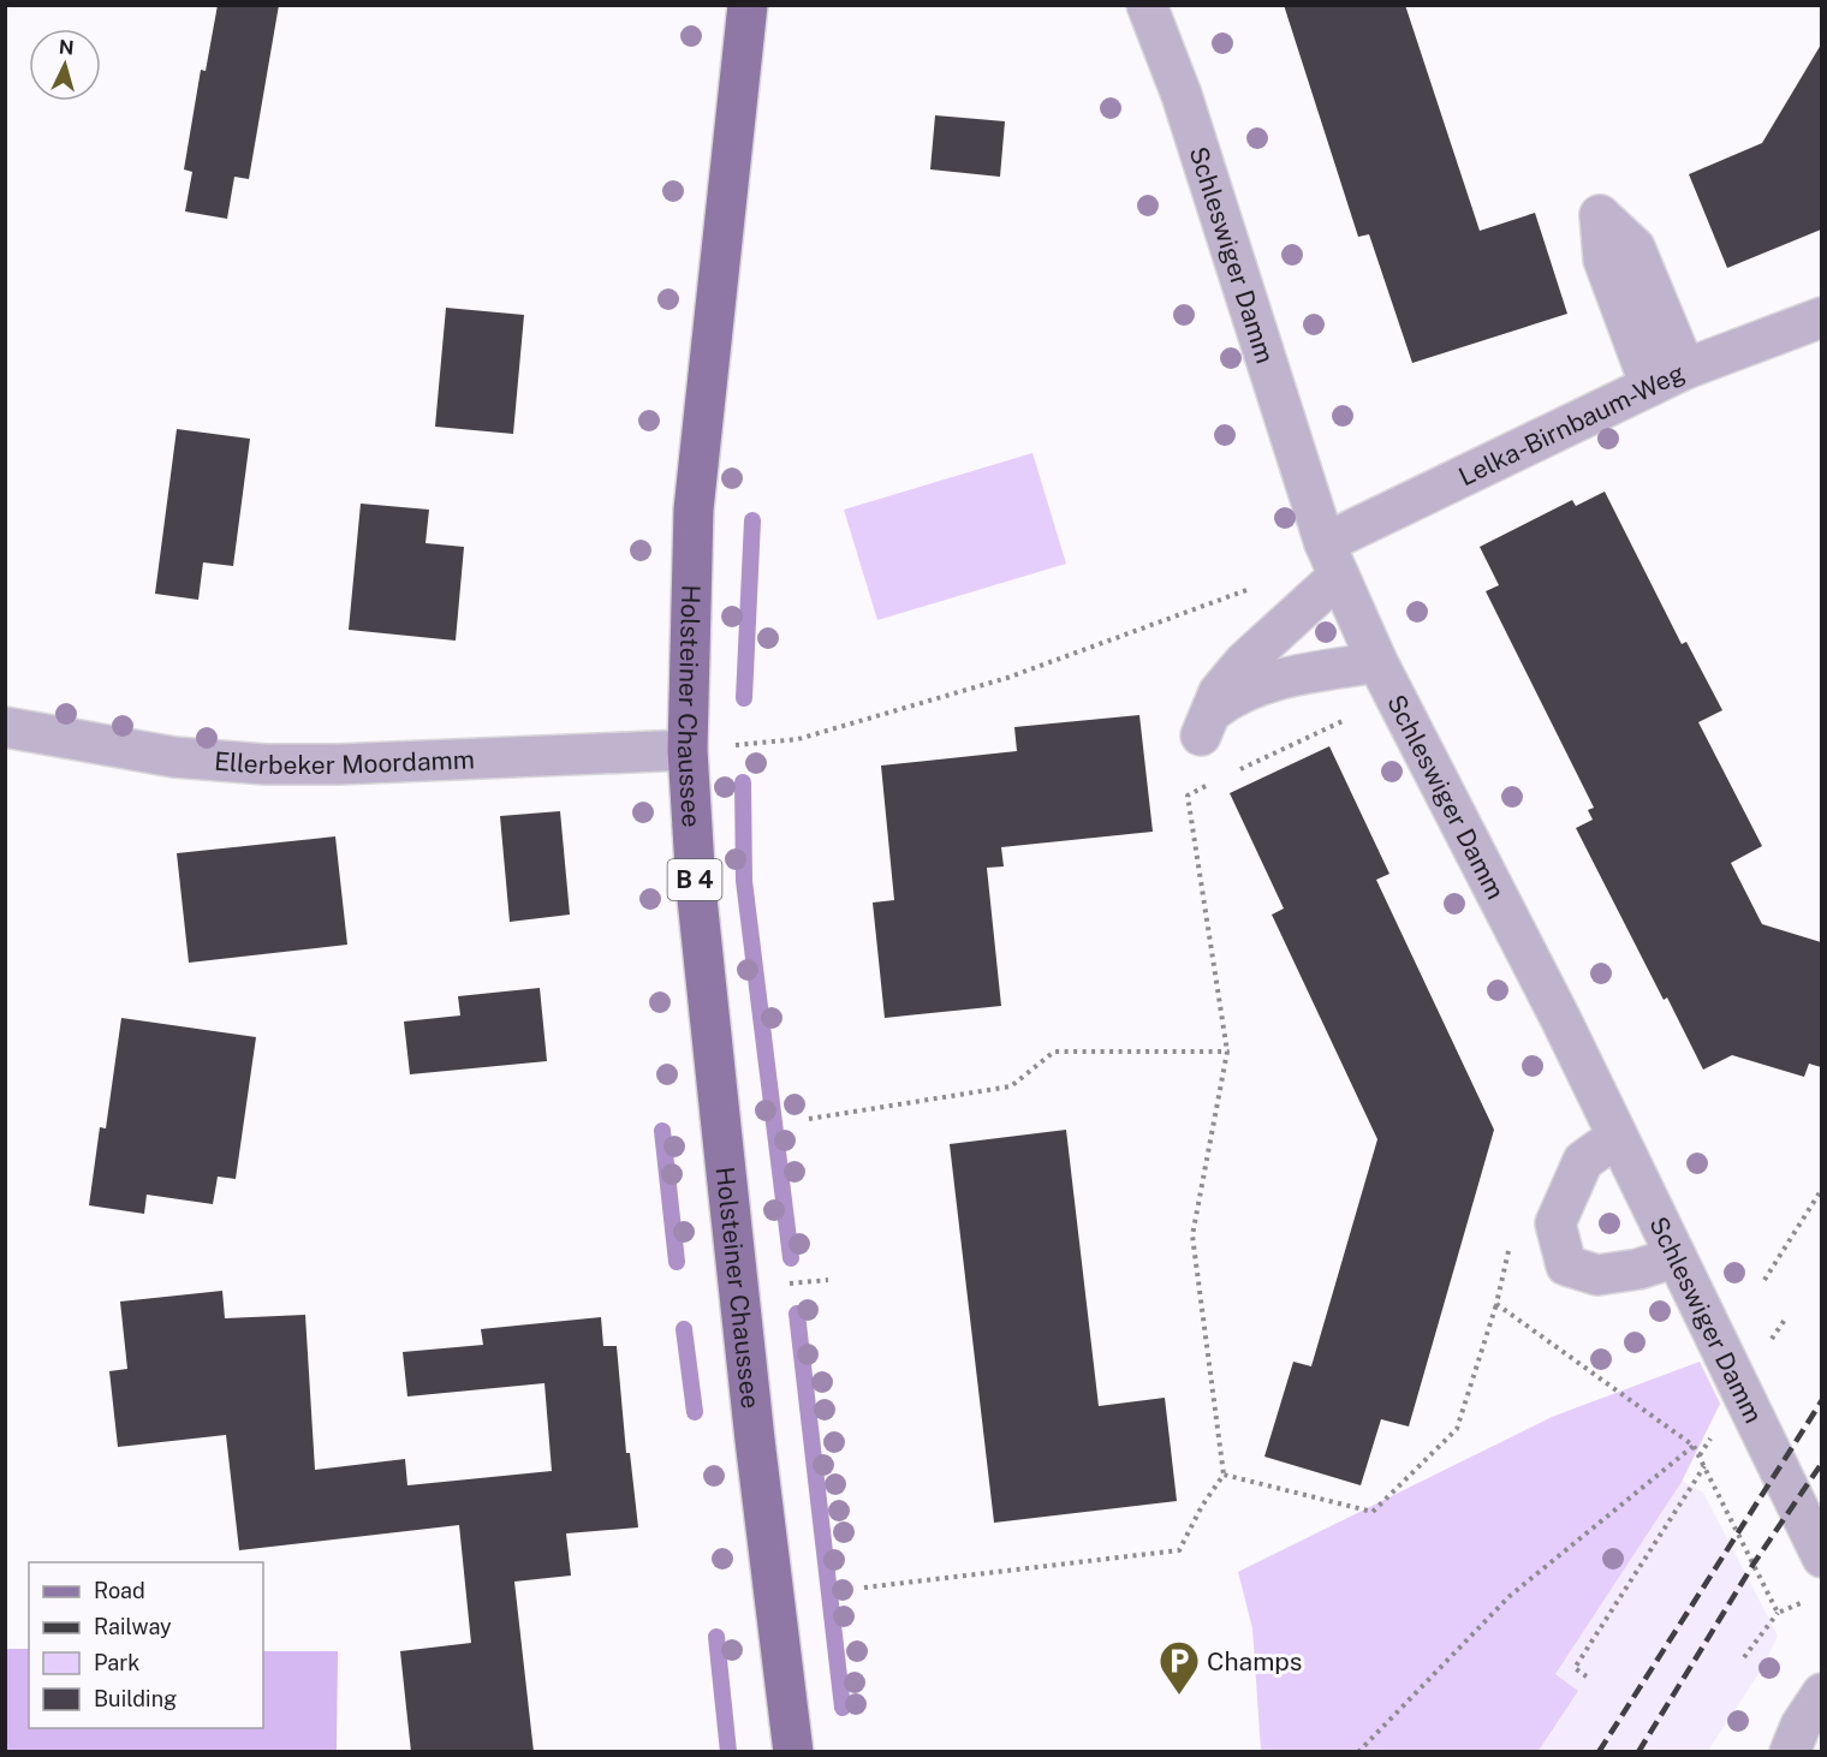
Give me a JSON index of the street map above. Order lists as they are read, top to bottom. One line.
{"streets":{"main road":["Holsteiner Chaussee","B 4"],"street":["Schleswiger Damm","Lelka-Birnbaum-Weg","Ellerbeker Moordamm"]},"crossings":[["Schleswiger Damm","Lelka-Birnbaum-Weg"],["Holsteiner Chaussee","Ellerbeker Moordamm"]],"places":{"parking":["Champs"]},"legend":["Road","Railway","Park","Building"],"north":"top"}
